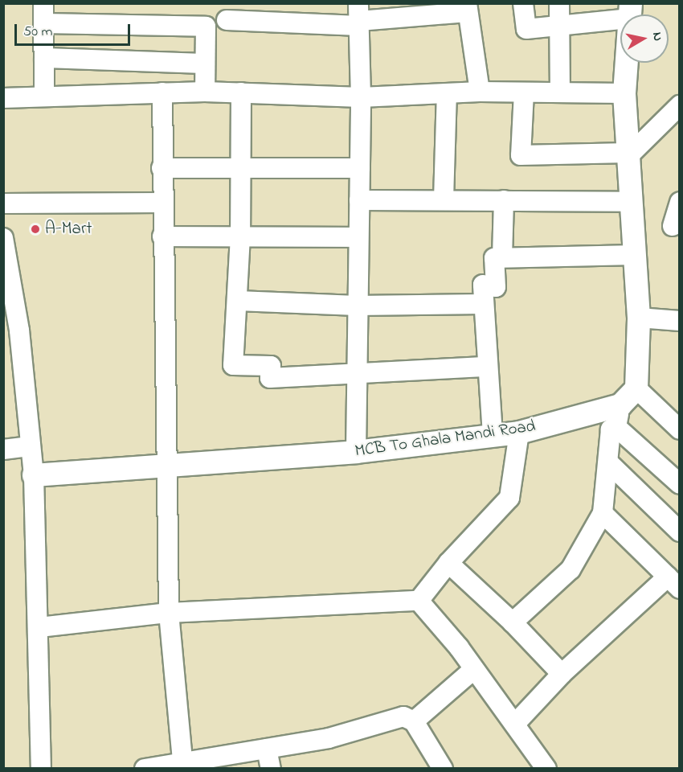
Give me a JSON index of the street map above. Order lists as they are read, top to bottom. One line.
{"streets":{"street":["MCB To Ghala Mandi Road"]},"places":["A-Mart"],"scale_bar":"50 m","north":"right"}
